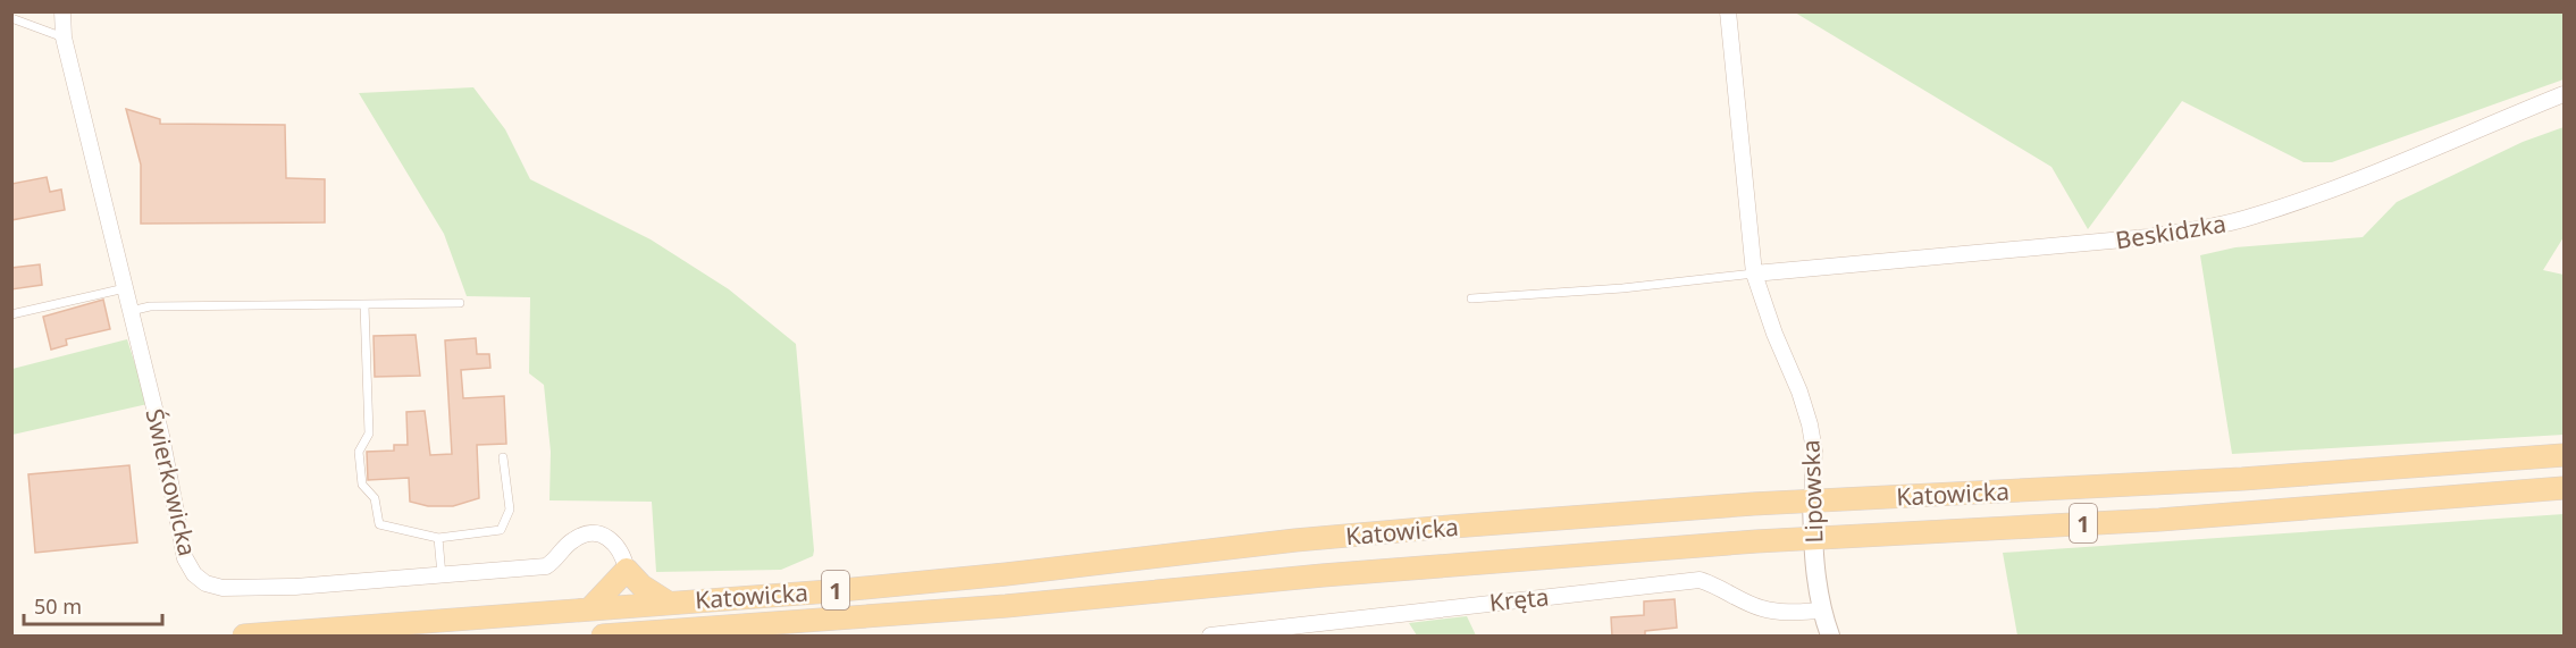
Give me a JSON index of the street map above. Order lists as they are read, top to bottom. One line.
{"streets":{"main road":["Katowicka","1"],"street":["Beskidzka","Świerkowicka","Lipowska","Kręta"]},"crossings":[["Beskidzka","Lipowska"],["Lipowska","Katowicka"],["Lipowska","Kręta"]],"scale_bar":"50 m"}
